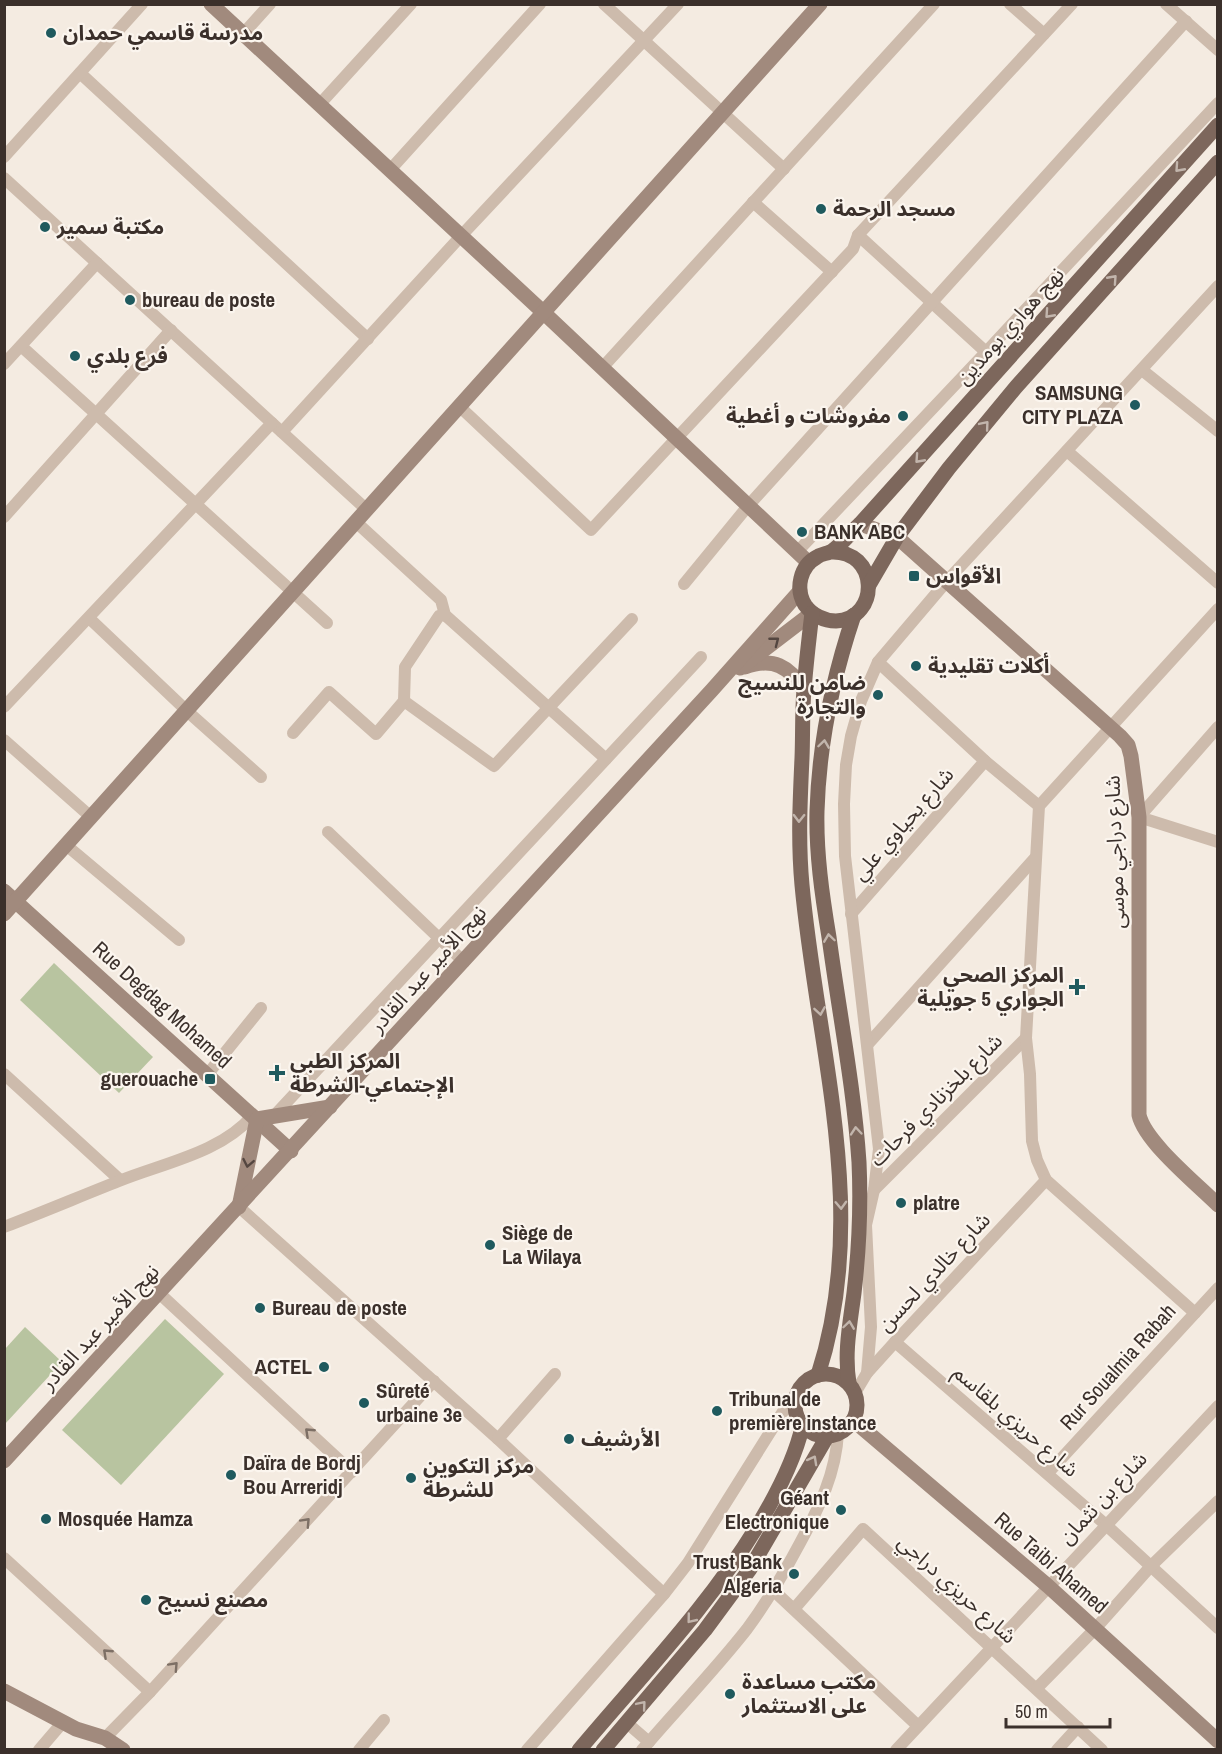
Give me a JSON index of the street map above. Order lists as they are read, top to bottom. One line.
{"streets":{"main road":["نهج هواري بومدين"],"street":["شارع يحياوي علي","شارع دراجي موسى","نهج الأمير عبد القادر","Rue Degdag Mohamed","شارع بلخزنادي فرحات","شارع خالدي لحسن","Rur Soualmia Rabah","شارع حريزي بلقاسم","شارع بن نثمان","Rue Taibi Ahamed","شارع حريزي دراجي"]},"crossings":[["نهج هواري بومدين","شارع دراجي موسى"],["نهج هواري بومدين","نهج الأمير عبد القادر"],["نهج الأمير عبد القادر","Rue Degdag Mohamed"],["شارع خالدي لحسن","شارع حريزي بلقاسم"],["شارع خالدي لحسن","Rue Taibi Ahamed"],["Rur Soualmia Rabah","شارع حريزي بلقاسم"],["شارع حريزي بلقاسم","شارع بن نثمان"],["شارع بن نثمان","Rue Taibi Ahamed"],["شارع بن نثمان","شارع حريزي دراجي"]],"places":{"other":["مدرسة قاسمي حمدان","مسجد الرحمة","مكتبة سمير","bureau de poste","فرع بلدي","SAMSUNG CITY PLAZA","مفروشات و أغطية","BANK ABC","أكلات تقليدية","ضامن للنسيج والتجارة","platre","Siège de La Wilaya","Bureau de poste","ACTEL","Sûreté urbaine 3e","Tribunal de première instance","الأرشيف","Daïra de Bordj Bou Arreridj","مركز التكوين للشرطة","Géant Electronique","Mosquée Hamza","Trust Bank Algeria","مصنع نسيج","مكتب مساعدة على الاستثمار"],"transit":["الأقواس","guerouache"],"health":["المركز الصحي الجواري 5 جويلية","المركز الطبي الإجتماعي-الشرطة"]},"scale_bar":"50 m"}
